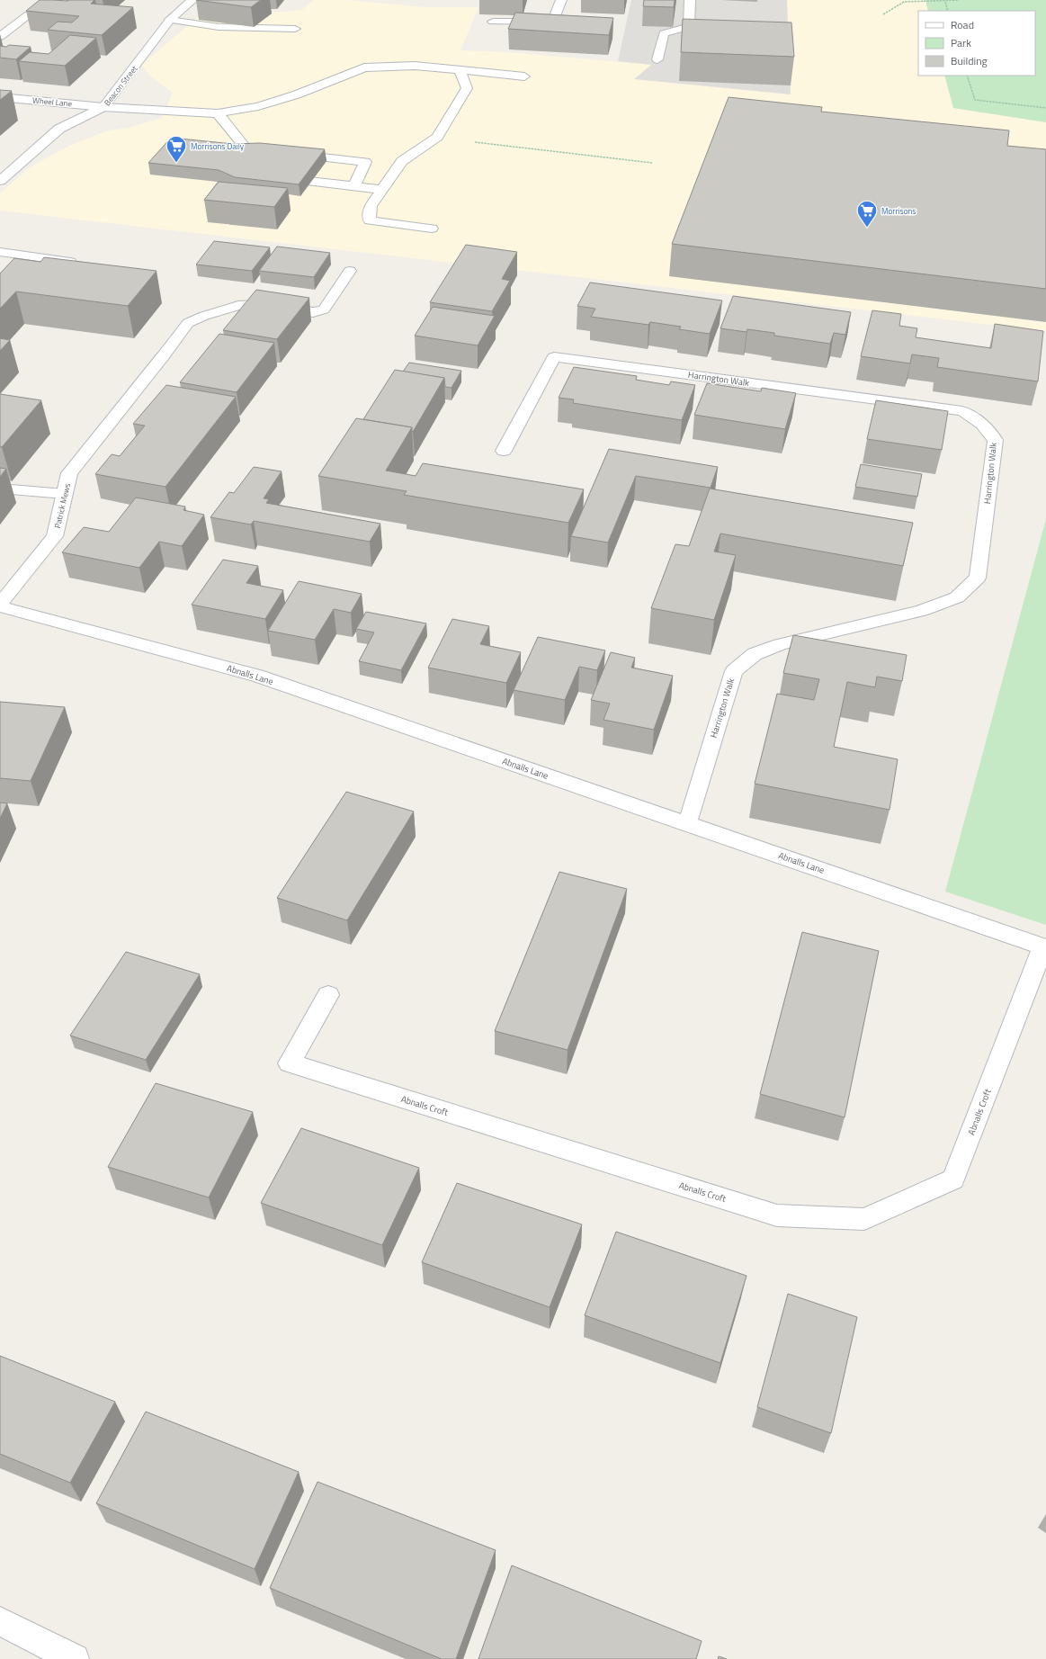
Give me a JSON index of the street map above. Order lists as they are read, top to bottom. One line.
{"streets":{"street":["Beacon Street","Wheel Lane","Harrington Walk","Patrick Mews","Abnalls Lane","Abnalls Croft"]},"crossings":[["Beacon Street","Wheel Lane"],["Harrington Walk","Abnalls Lane"],["Abnalls Lane","Abnalls Croft"]],"places":{"supermarket":["Morrisons Daily","Morrisons"]},"legend":["Road","Park","Building"]}
